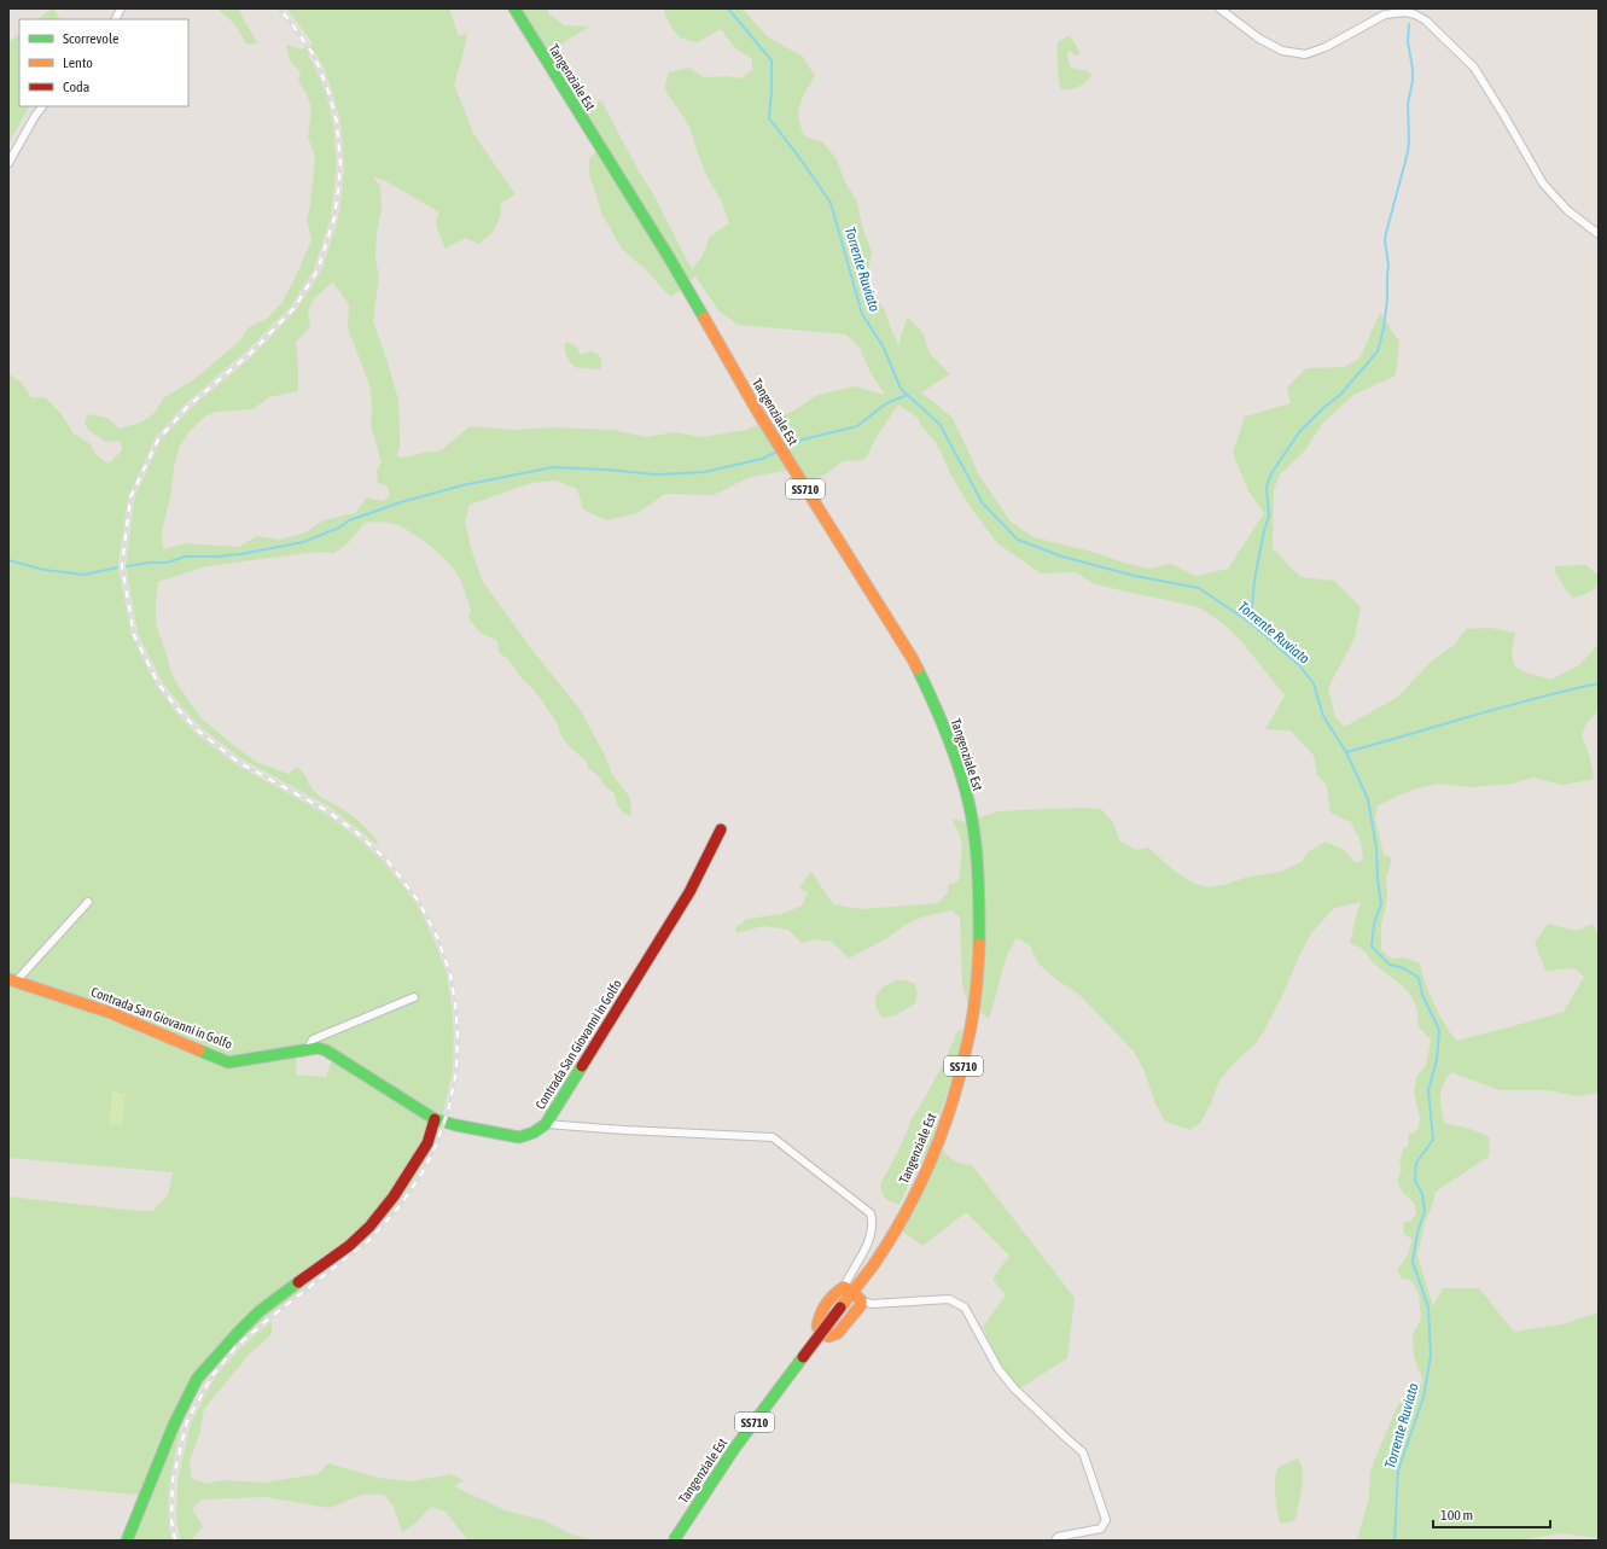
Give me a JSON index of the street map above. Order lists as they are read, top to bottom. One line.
{"streets":{"main road":["Tangenziale Est","SS710","Contrada San Giovanni in Golfo"]},"water":["Torrente Ruviato"],"legend":["Scorrevole","Lento","Coda"],"scale_bar":"100 m"}
